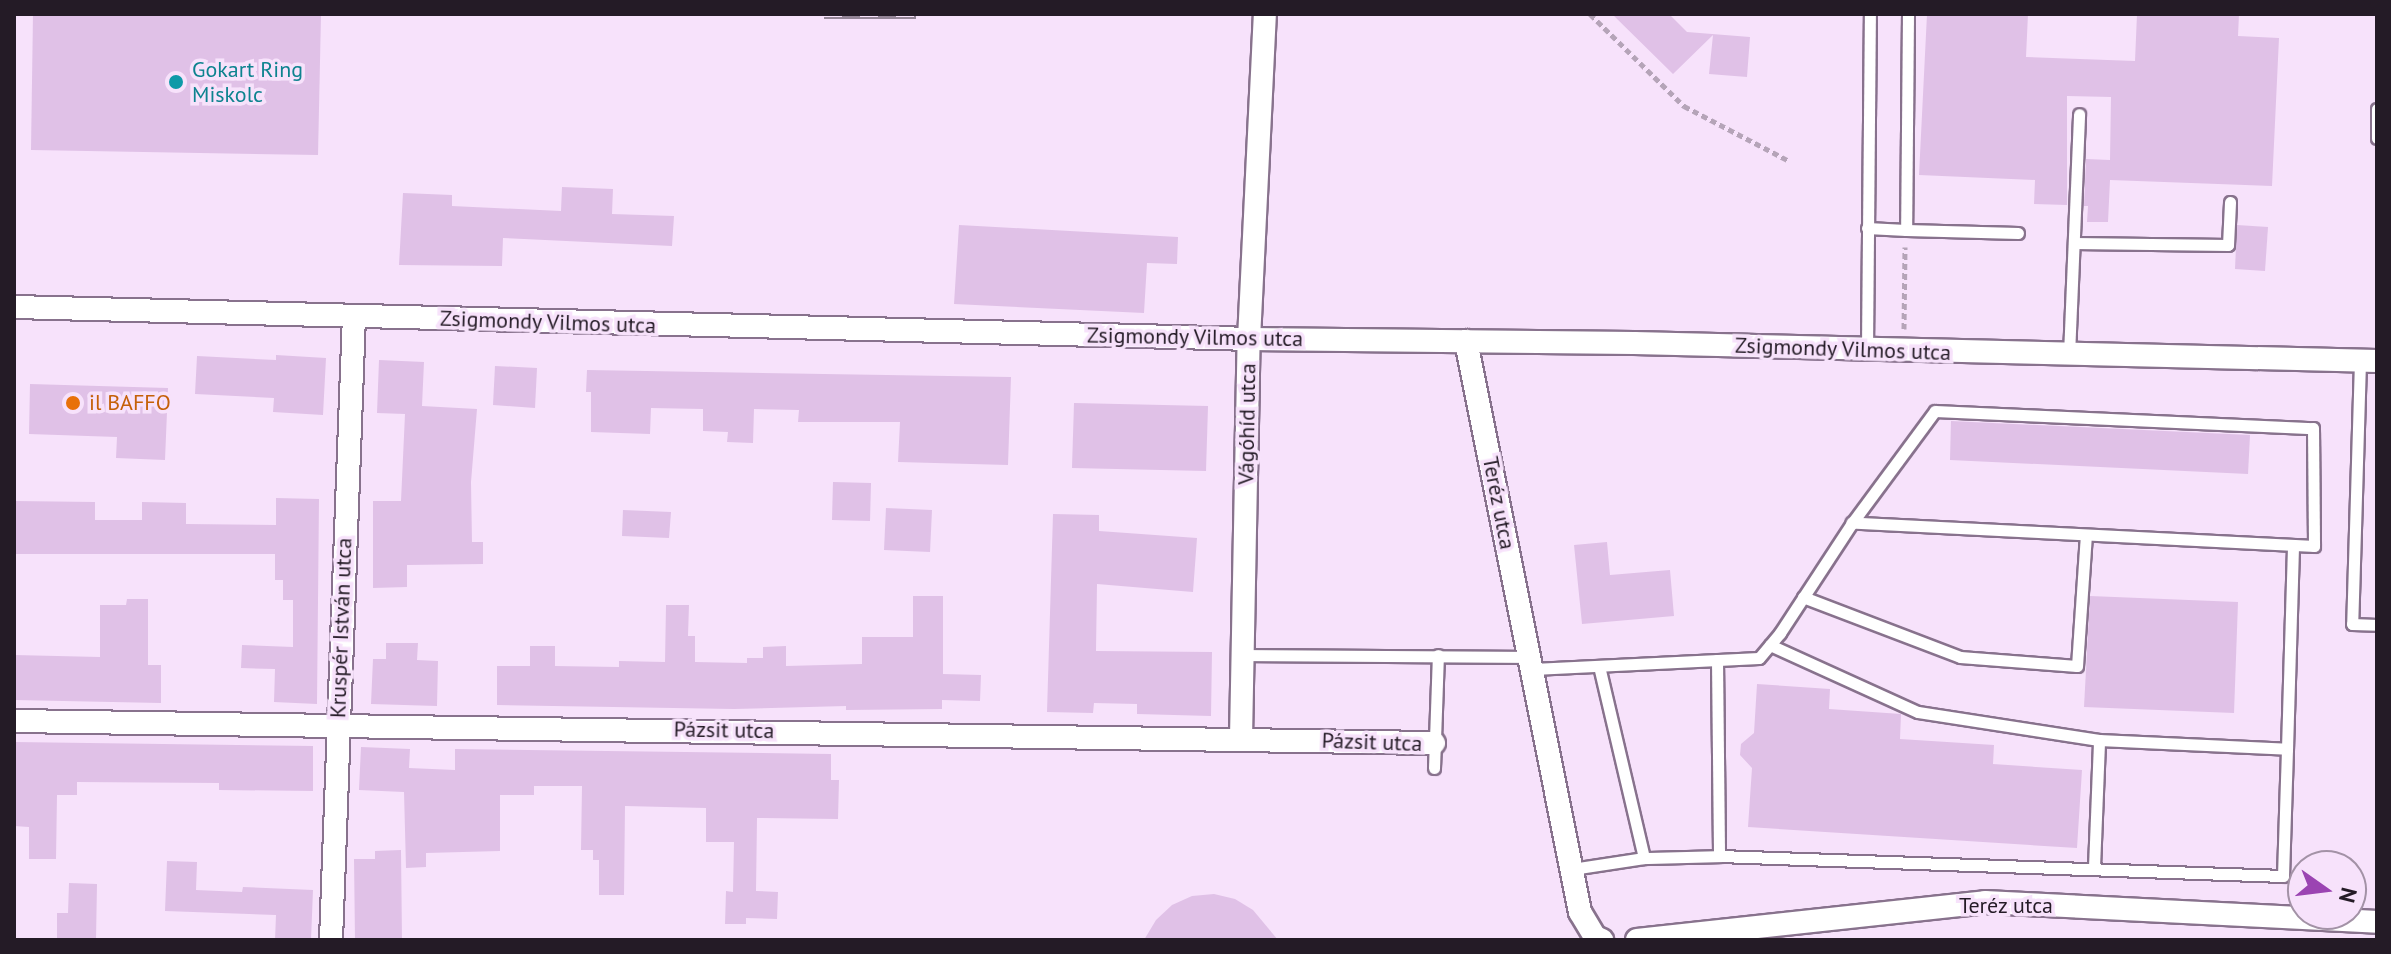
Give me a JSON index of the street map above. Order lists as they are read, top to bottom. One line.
{"streets":{"street":["Zsigmondy Vilmos utca","Vágóhíd utca","Teréz utca","Kruspér István utca","Pázsit utca"]},"crossings":[["Zsigmondy Vilmos utca","Vágóhíd utca"],["Zsigmondy Vilmos utca","Teréz utca"],["Zsigmondy Vilmos utca","Kruspér István utca"],["Vágóhíd utca","Pázsit utca"],["Kruspér István utca","Pázsit utca"]],"places":["Gokart Ring Miskolc","il BAFFO"],"north":"right"}
